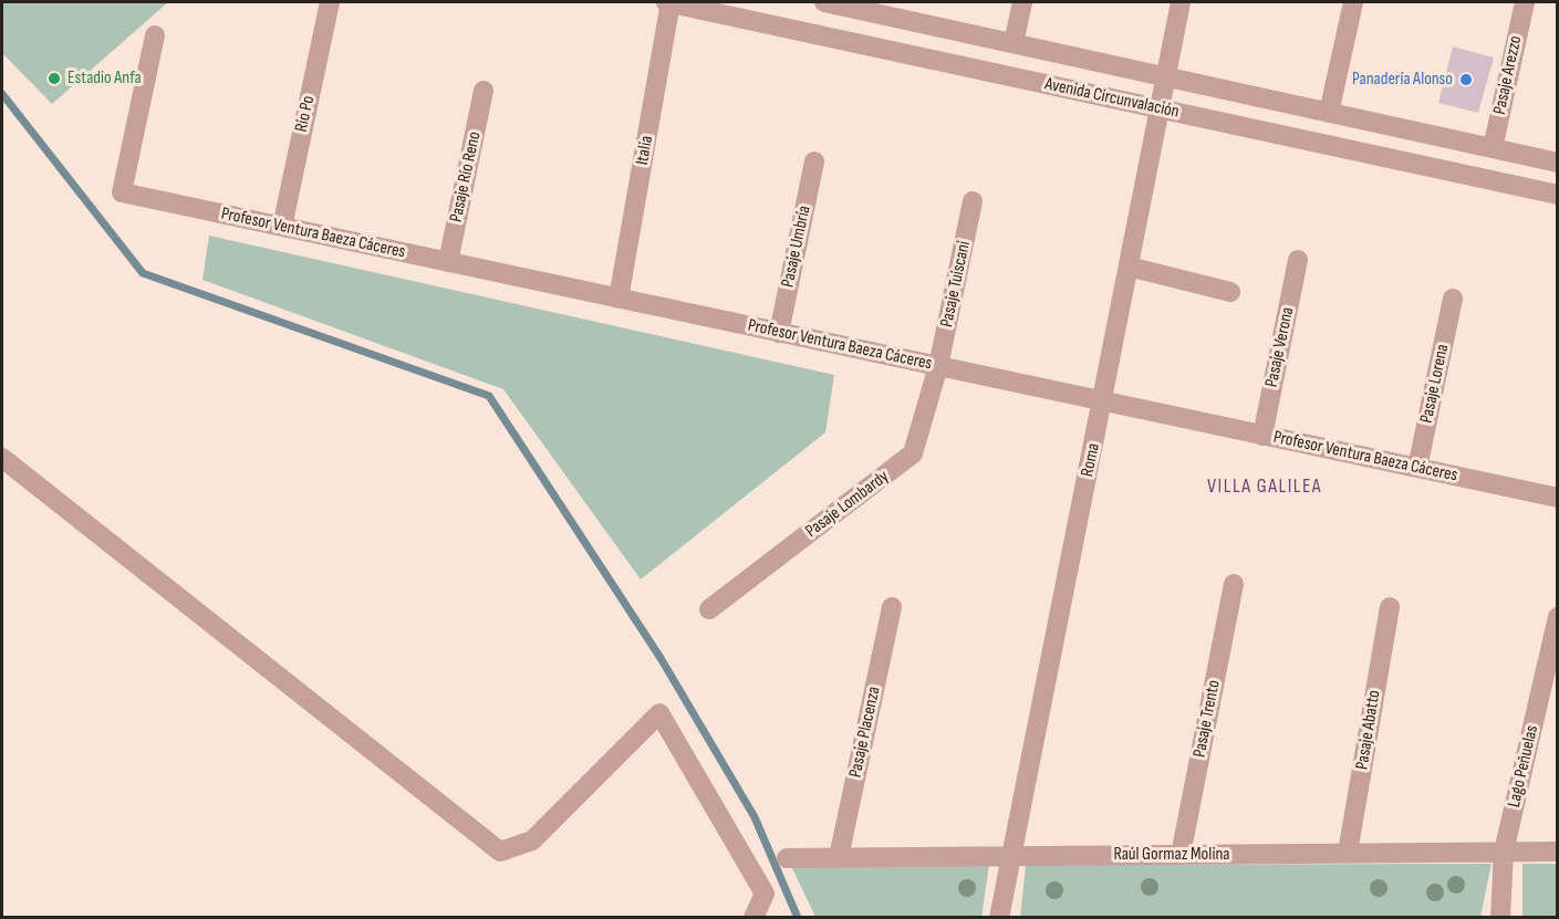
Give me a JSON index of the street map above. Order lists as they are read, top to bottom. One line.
{"streets":{"street":["Pasaje Arezzo","Avenida Circunvalación","Río Po","Italia","Pasaje Río Reno","Profesor Ventura Baeza Cáceres","Pasaje Umbría","Pasaje Tuiscani","Pasaje Verona","Pasaje Lorena","Roma","Pasaje Lombardy","Pasaje Trento","Pasaje Abatto","Pasaje Placenza","Lago Peñuelas","Raúl Gormaz Molina"]},"crossings":[["Pasaje Arezzo","Avenida Circunvalación"],["Avenida Circunvalación","Italia"],["Avenida Circunvalación","Roma"],["Río Po","Profesor Ventura Baeza Cáceres"],["Italia","Profesor Ventura Baeza Cáceres"],["Pasaje Río Reno","Profesor Ventura Baeza Cáceres"],["Profesor Ventura Baeza Cáceres","Pasaje Umbría"],["Profesor Ventura Baeza Cáceres","Pasaje Tuiscani"],["Profesor Ventura Baeza Cáceres","Pasaje Verona"],["Profesor Ventura Baeza Cáceres","Pasaje Lorena"],["Profesor Ventura Baeza Cáceres","Roma"],["Profesor Ventura Baeza Cáceres","Pasaje Lombardy"],["Pasaje Tuiscani","Pasaje Lombardy"],["Roma","Raúl Gormaz Molina"],["Pasaje Trento","Raúl Gormaz Molina"],["Pasaje Abatto","Raúl Gormaz Molina"],["Pasaje Placenza","Raúl Gormaz Molina"],["Lago Peñuelas","Raúl Gormaz Molina"]],"districts":["VILLA GALILEA"],"places":["Estadio Anfa","Panadería Alonso"]}
